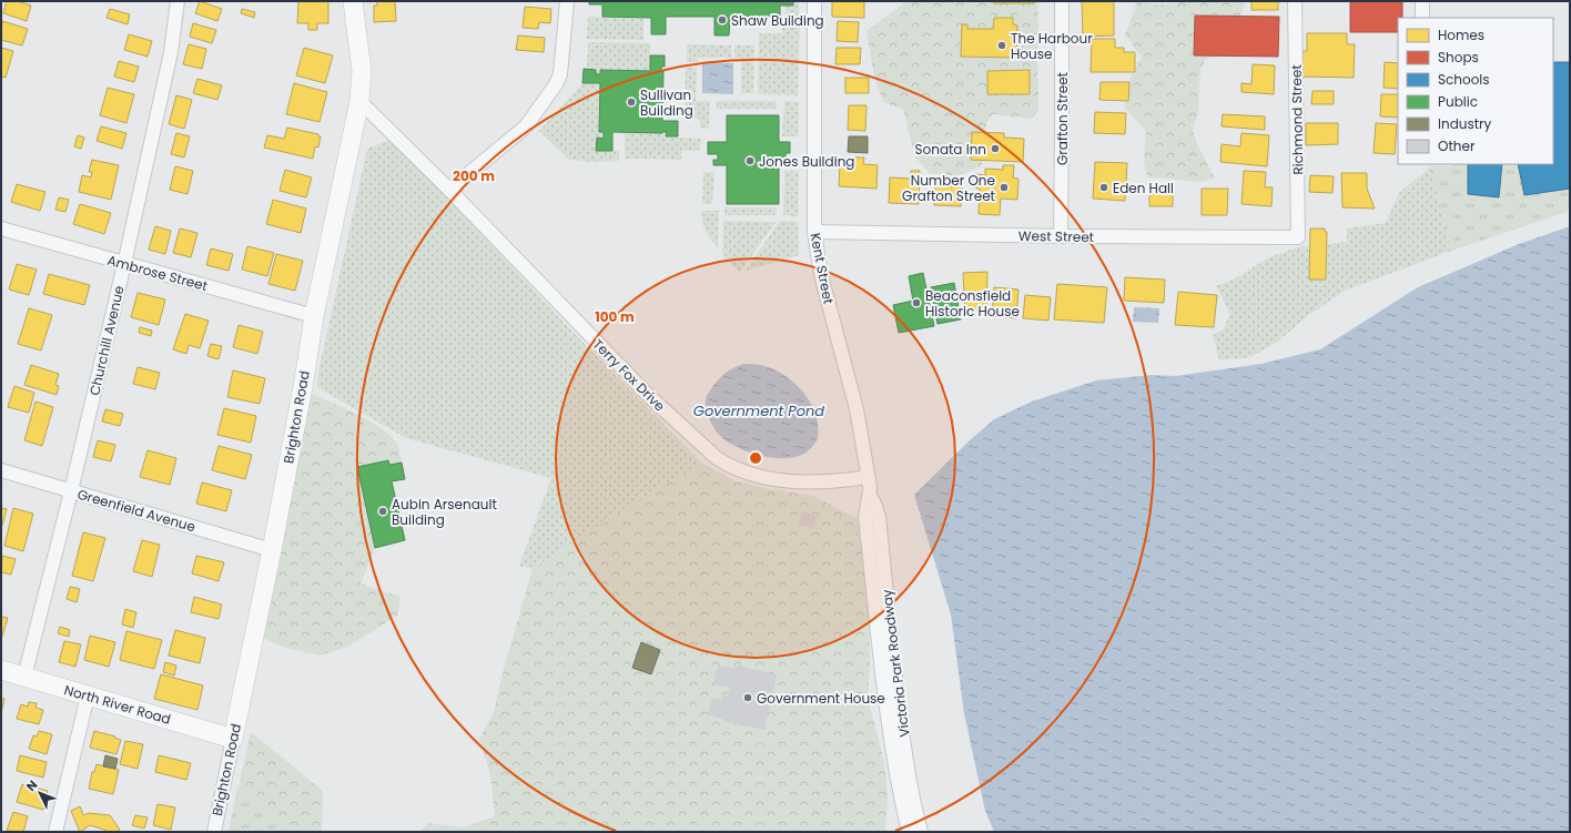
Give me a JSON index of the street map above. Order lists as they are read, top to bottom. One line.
{"streets":{"main road":["Brighton Road","North River Road"],"street":["Grafton Street","Richmond Street","West Street","Kent Street","Ambrose Street","Churchill Avenue","Terry Fox Drive","Greenfield Avenue","Victoria Park Roadway"]},"crossings":[["Grafton Street","West Street"],["Richmond Street","West Street"],["West Street","Kent Street"],["Kent Street","Terry Fox Drive"],["Kent Street","Victoria Park Roadway"],["Ambrose Street","Churchill Avenue"],["Ambrose Street","Brighton Road"],["Churchill Avenue","Greenfield Avenue"],["Churchill Avenue","North River Road"],["Terry Fox Drive","Brighton Road"],["Terry Fox Drive","Victoria Park Roadway"],["Brighton Road","Greenfield Avenue"],["Brighton Road","North River Road"]],"water":["Government Pond"],"places":["Shaw Building","The Harbour House","Sullivan Building","Sonata Inn","Jones Building","Number One Grafton Street","Eden Hall","Beaconsfield Historic House","Aubin Arsenault Building","Government House"],"legend":["Homes","Shops","Schools","Public","Industry","Other"],"north":"top left","rings":["200 m","100 m"]}
